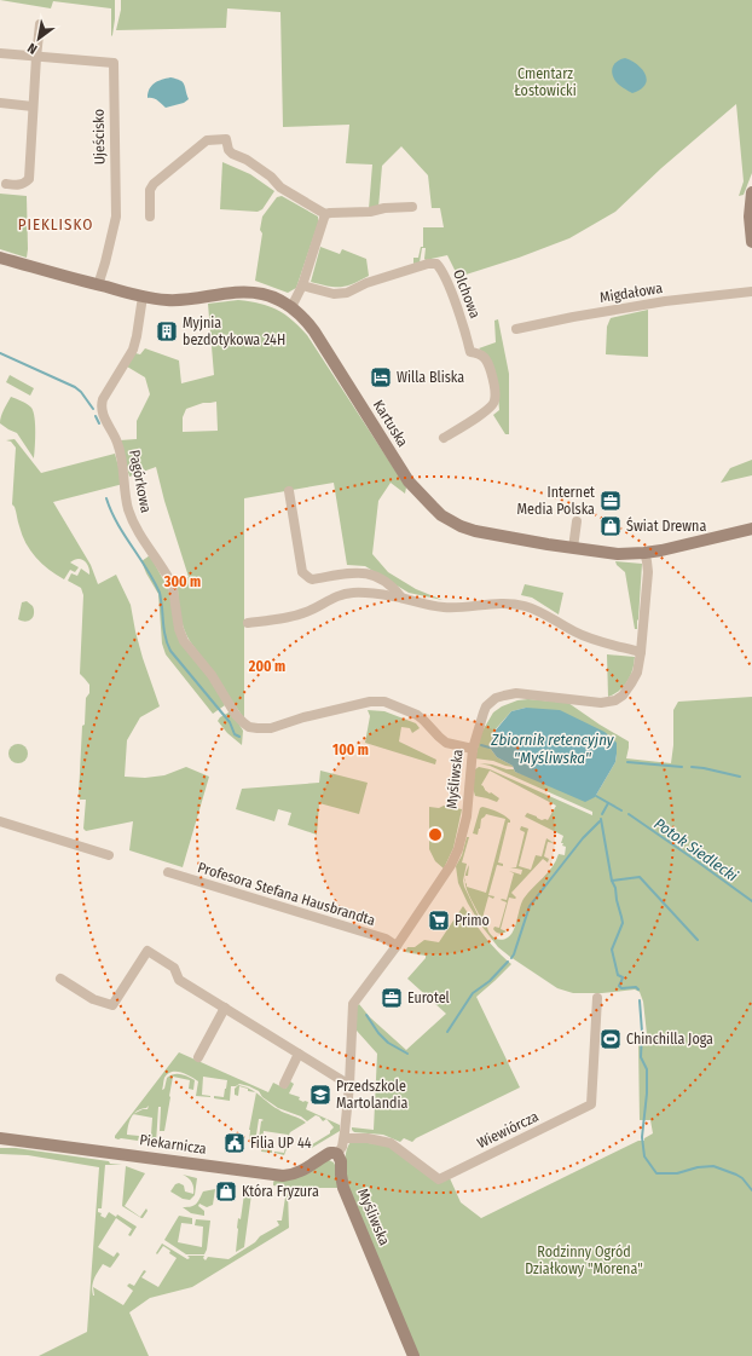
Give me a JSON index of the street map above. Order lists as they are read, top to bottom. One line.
{"streets":{"street":["Ujeścisko","Migdałowa","Olchowa","Kartuska","Pagórkowa","Myśliwska","Profesora Stefana Hausbrandta","Wiewiórcza","Piekarnicza"]},"crossings":[["Ujeścisko","Kartuska"],["Kartuska","Pagórkowa"],["Kartuska","Myśliwska"],["Pagórkowa","Myśliwska"],["Myśliwska","Profesora Stefana Hausbrandta"],["Myśliwska","Wiewiórcza"],["Myśliwska","Piekarnicza"]],"districts":["PIEKLISKO"],"water":["Zbiornik retencyjny \"Myśliwska\"","Potok Siedlecki"],"parks":["Cmentarz Łostowicki","Rodzinny Ogród Działkowy \"Morena\""],"places":{"building":["Myjnia bezdotykowa 24H"],"hotel":["Willa Bliska"],"office":["Internet Media Polska","Eurotel"],"shop":["Świat Drewna","Która Fryzura"],"supermarket":["Primo"],"sports":["Chinchilla Joga"],"school or university":["Przedszkole Martolandia"],"public building":["Filia UP 44"]},"north":"bottom left","rings":["300 m","200 m","100 m"]}
